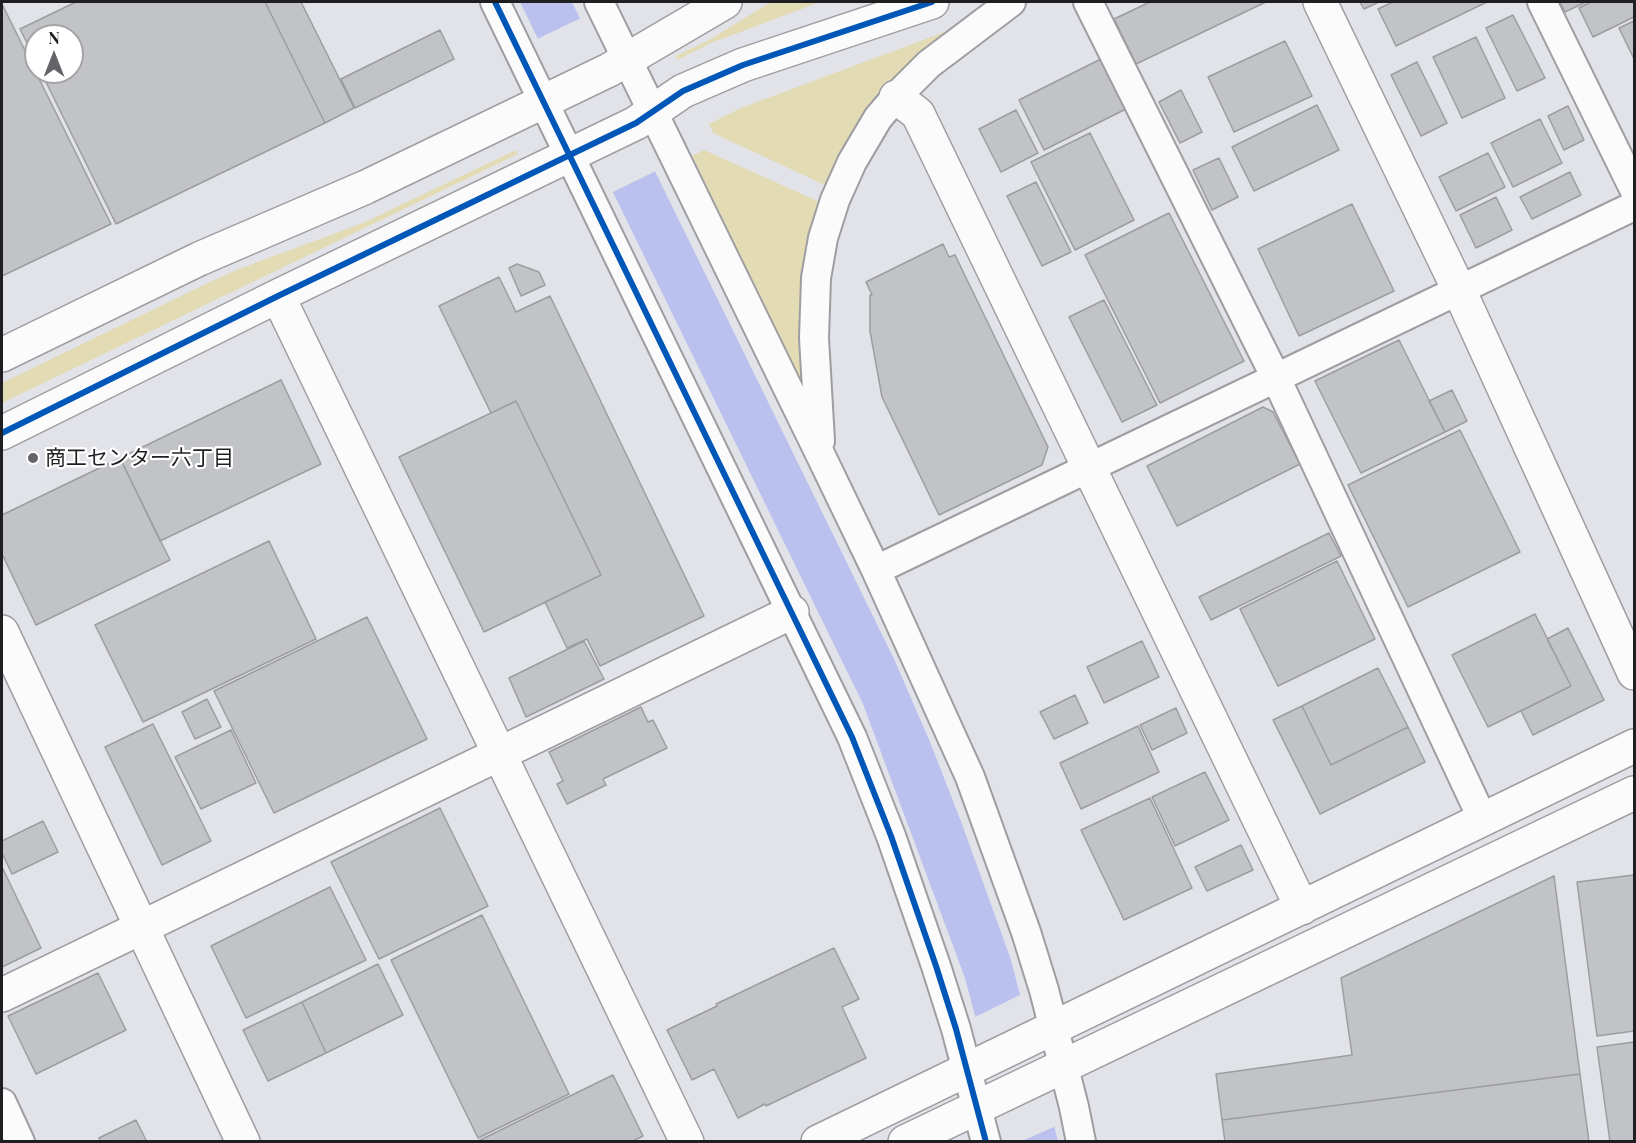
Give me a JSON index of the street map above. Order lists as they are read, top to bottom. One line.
{"places":["商工センター六丁目"],"north":"top"}
